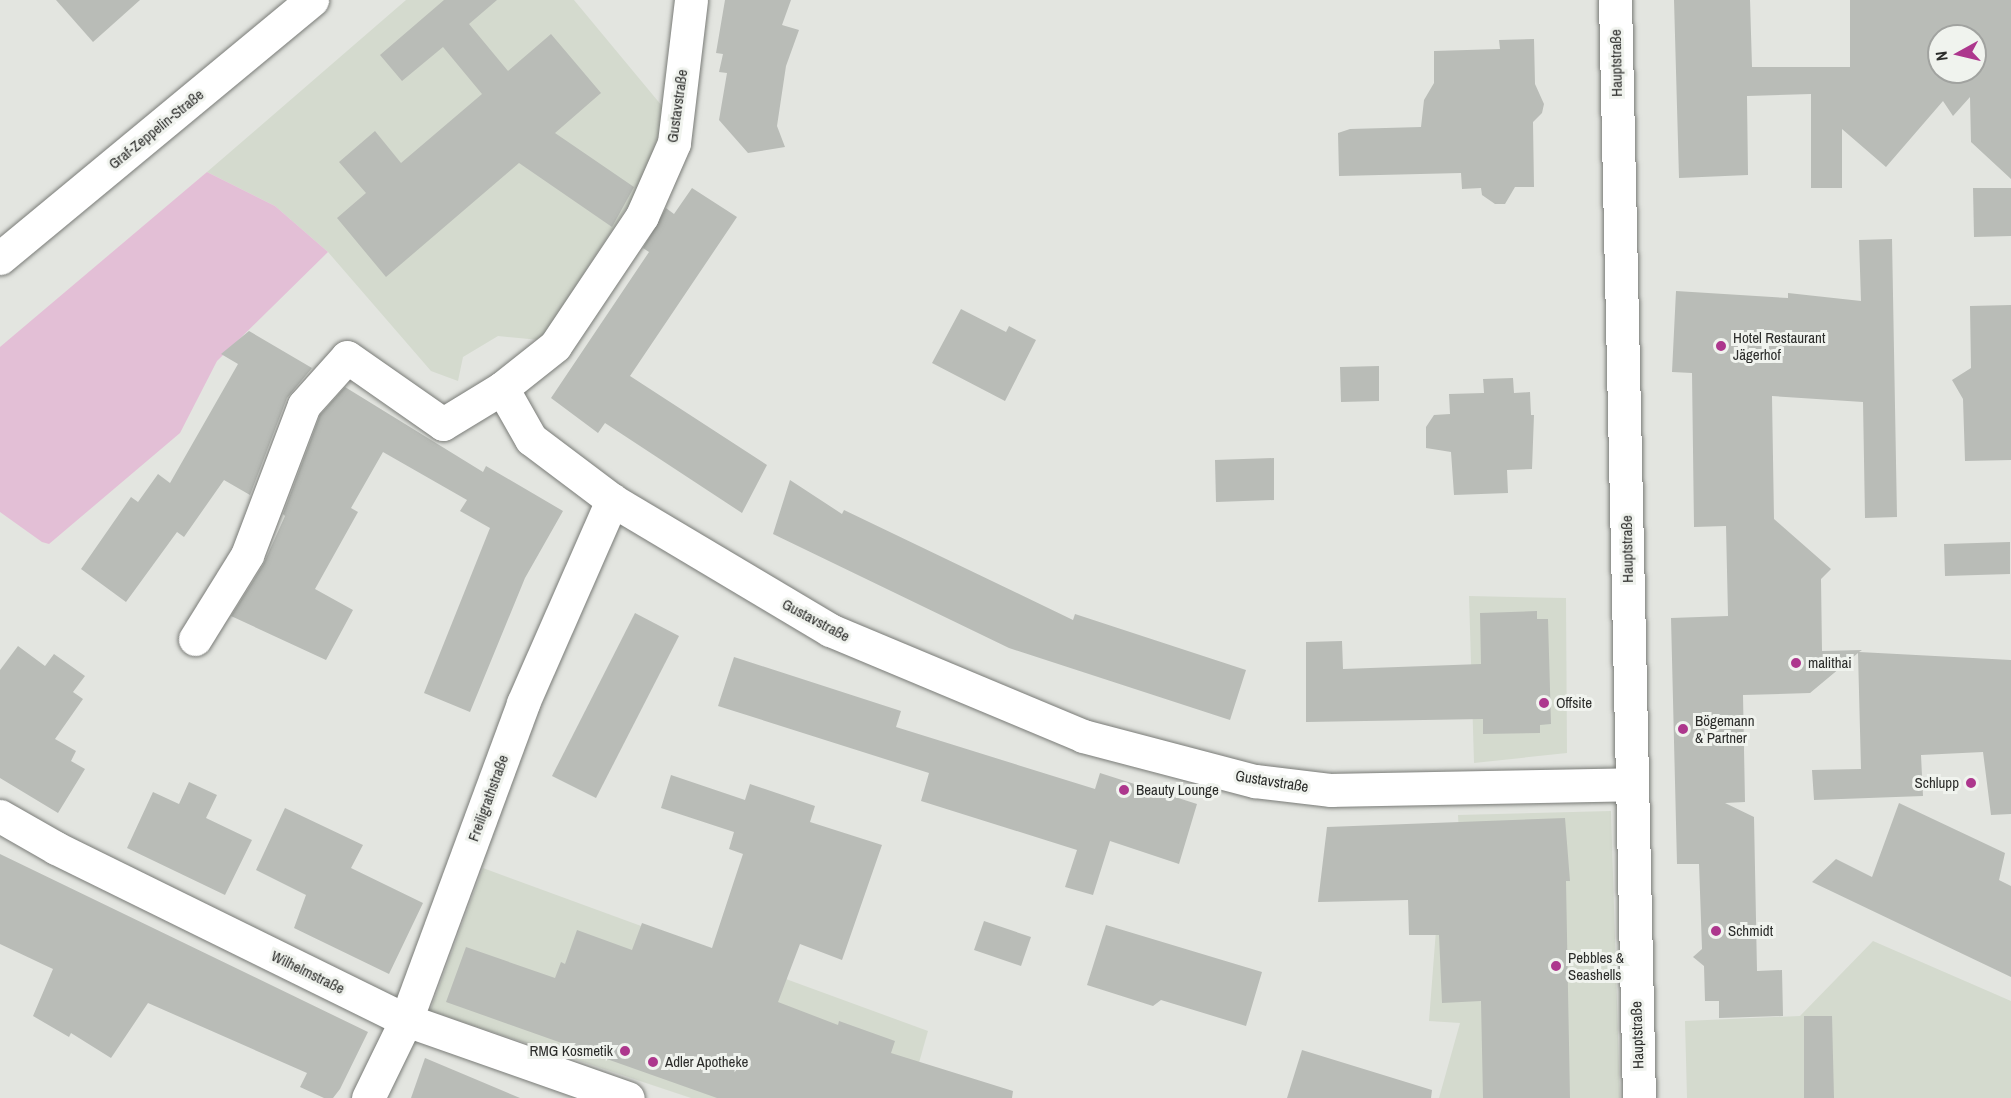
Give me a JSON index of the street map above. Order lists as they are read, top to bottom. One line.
{"streets":{"street":["Hauptstraße","Gustavstraße","Graf-Zeppelin-Straße","Freiligrathstraße","Wilhelmstraße"]},"crossings":[["Hauptstraße","Gustavstraße"],["Gustavstraße","Freiligrathstraße"],["Freiligrathstraße","Wilhelmstraße"]],"places":["Hotel Restaurant Jägerhof","malithai","Offsite","Bögemann & Partner","Schlupp","Beauty Lounge","Schmidt","Pebbles & Seashells","RMG Kosmetik","Adler Apotheke"],"north":"left"}
